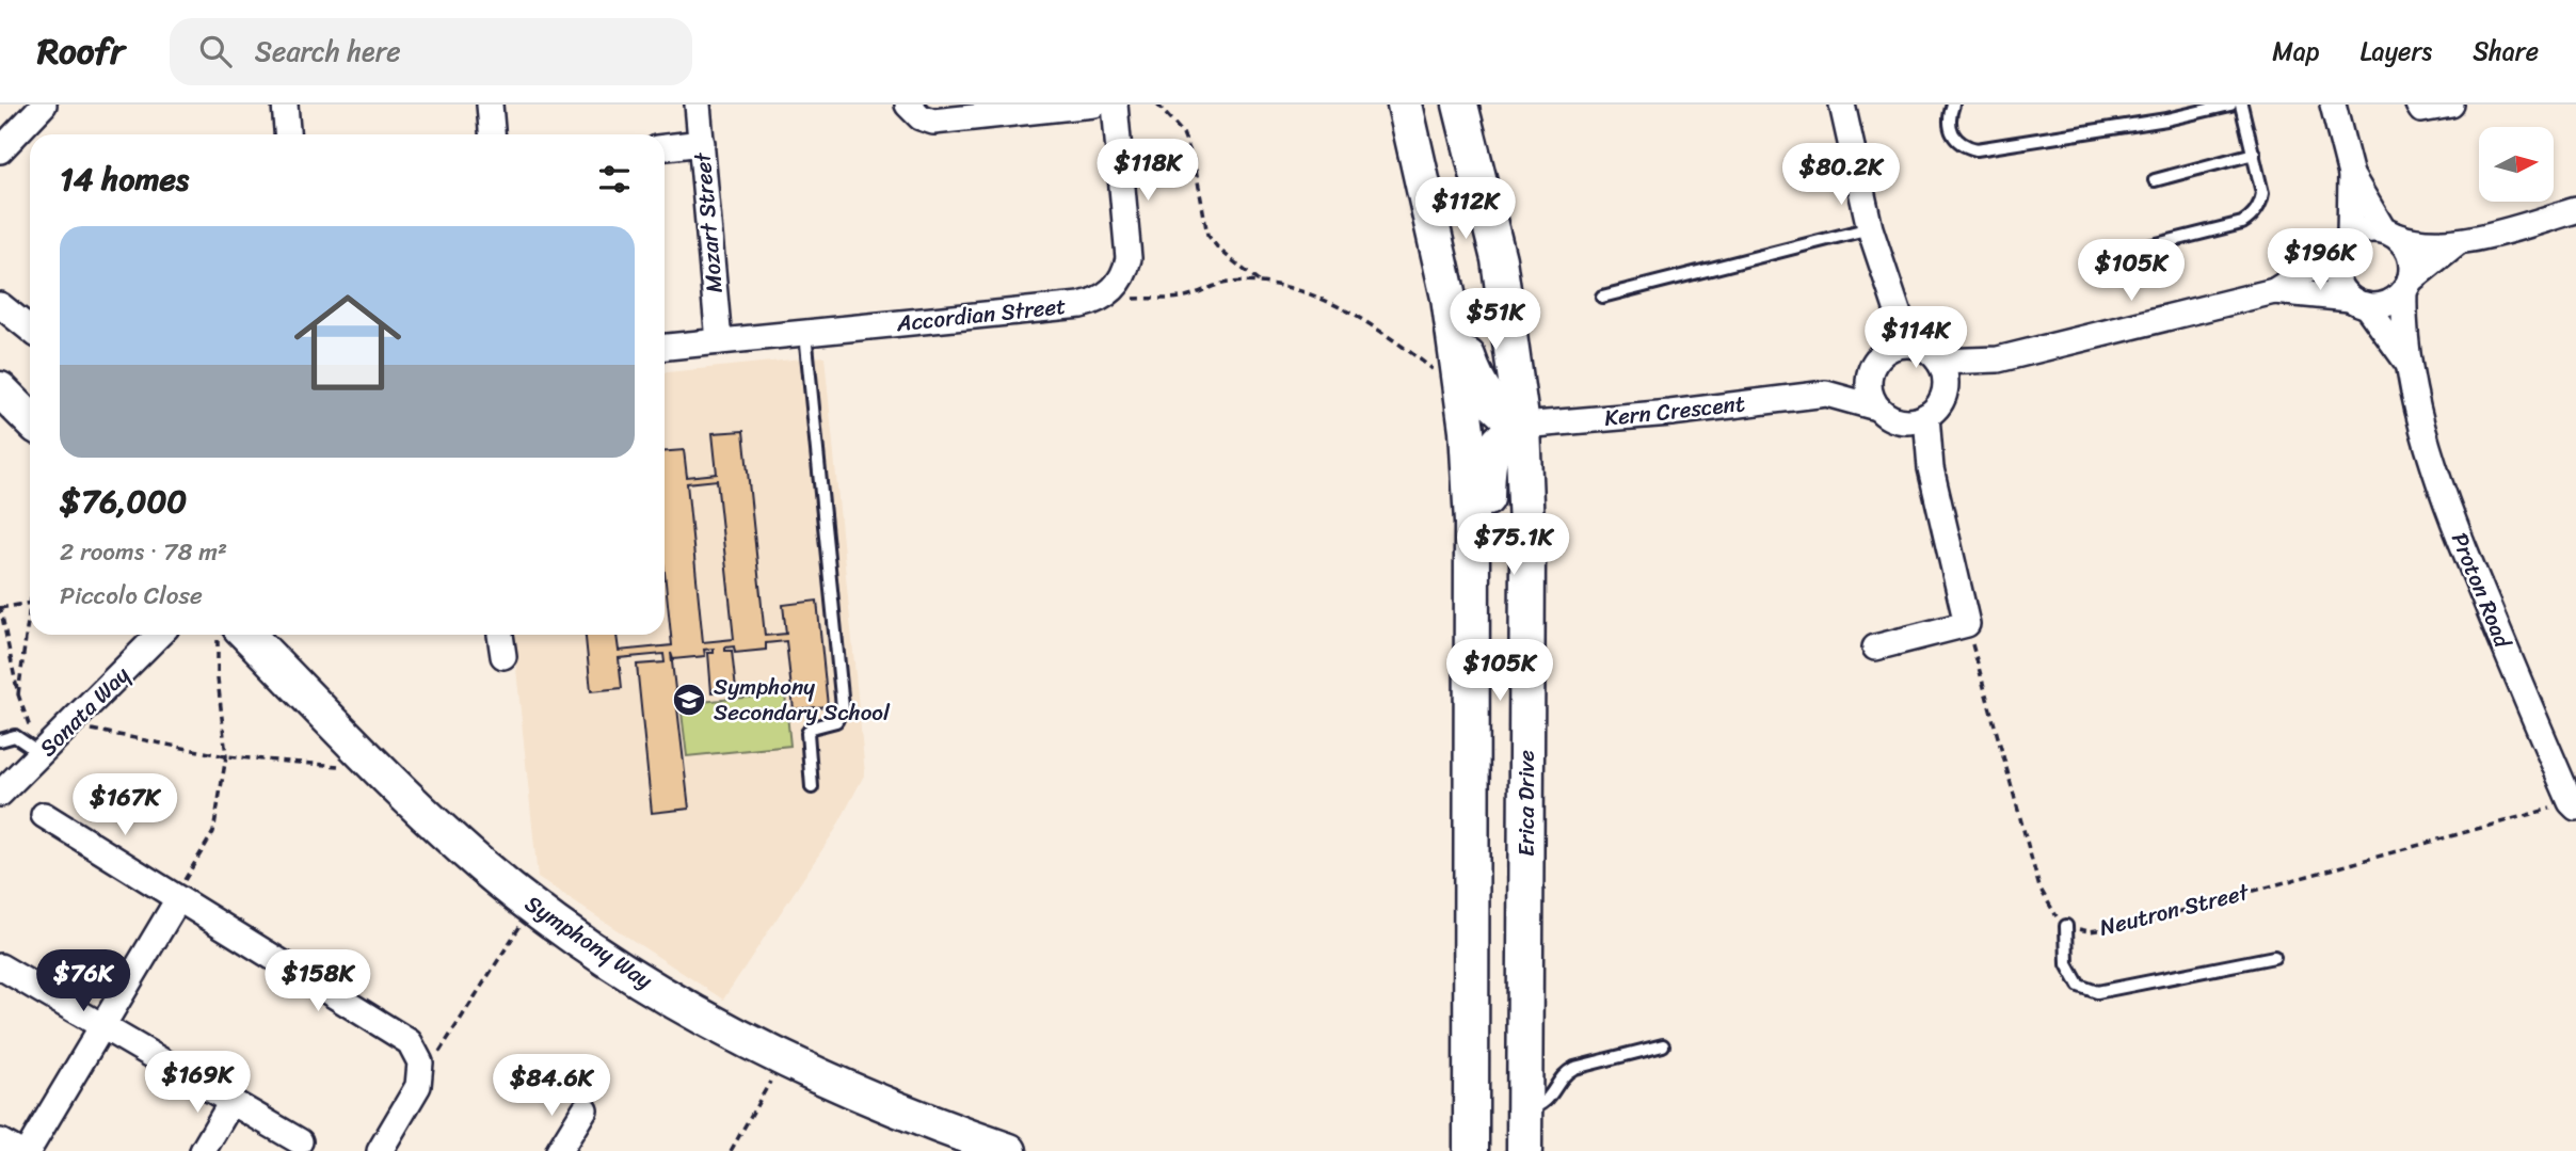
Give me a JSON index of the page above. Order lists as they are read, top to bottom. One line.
{"streets":{"main road":["Erica Drive","Symphony Way"],"street":["Mozart Street","Accordian Street","Kern Crescent","Proton Road","Sonata Way"],"path":["Neutron Street"]},"crossings":[["Mozart Street","Accordian Street"],["Kern Crescent","Erica Drive"],["Proton Road","Neutron Street"]],"places":{"school or university":["Symphony Secondary School"]},"north":"right","page":{"header":"Roofr","search":"Search here","nav":["Map","Layers","Share"],"heading":"14 homes","price":["$118K","$80.2K","$112K","$196K","$105K","$51K","$114K","$75.1K","$105K","$167K","$76K","$158K","$169K","$84.6K"],"list":[{"name":"$76,000","note":"2 rooms · 78 m² · Piccolo Close"}]}}
